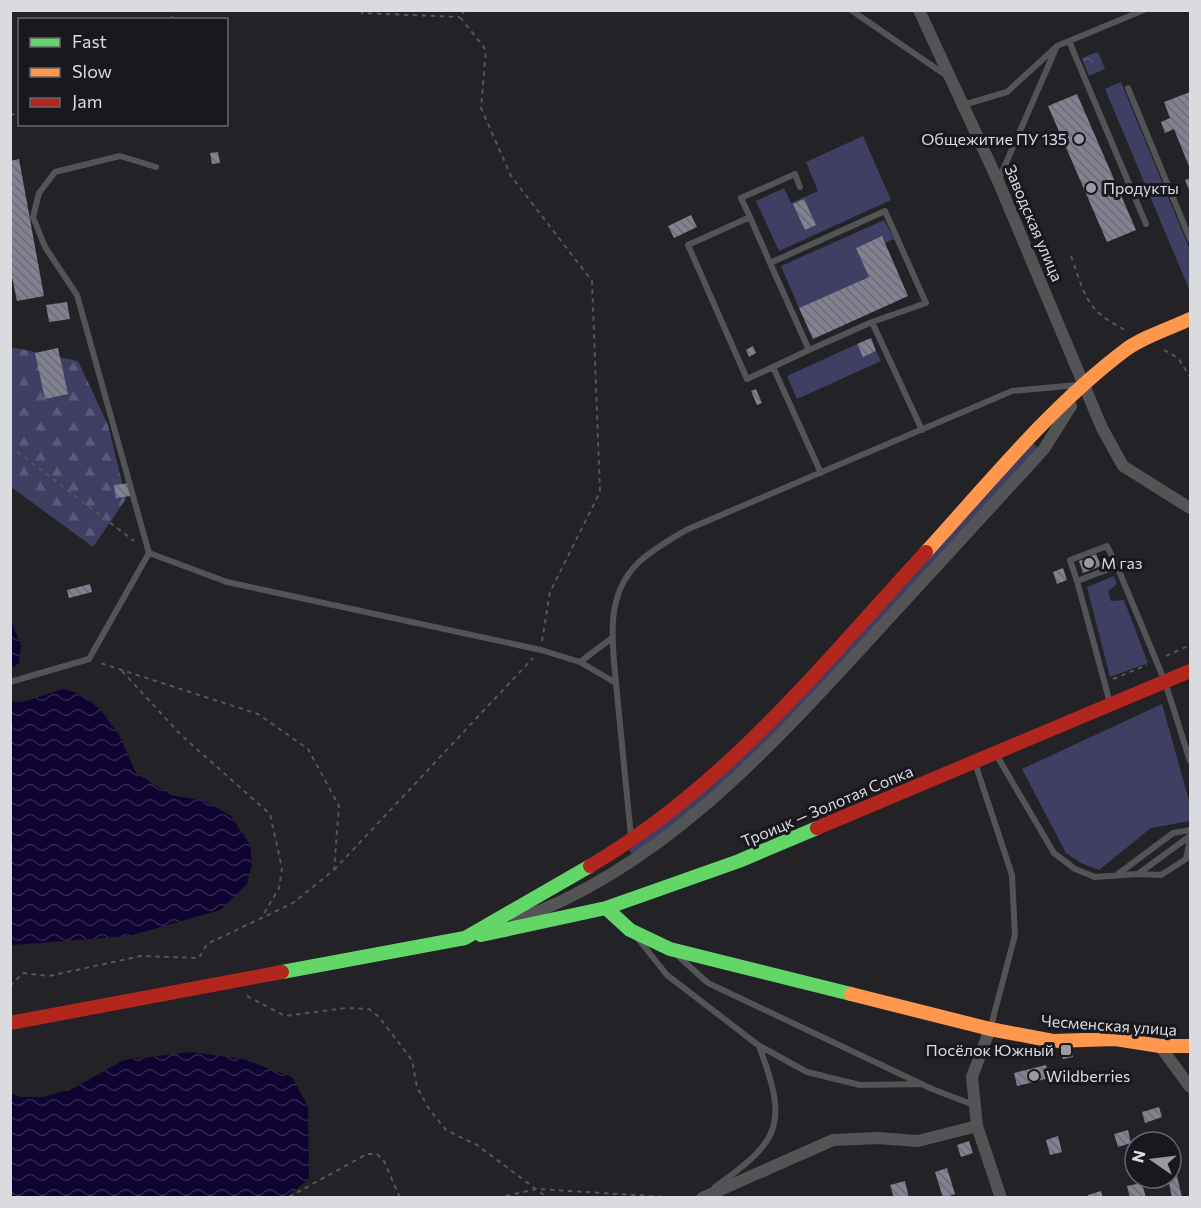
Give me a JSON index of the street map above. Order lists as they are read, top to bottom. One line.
{"streets":{"street":["Заводская улица","Троицк — Золотая Сопка","Чесменская улица"]},"crossings":[["Троицк — Золотая Сопка","Чесменская улица"]],"places":{"other":["Общежитие ПУ 135","Продукты","М газ","Wildberries"],"transit":["Посёлок Южный"]},"legend":["Fast","Slow","Jam"],"north":"left"}
